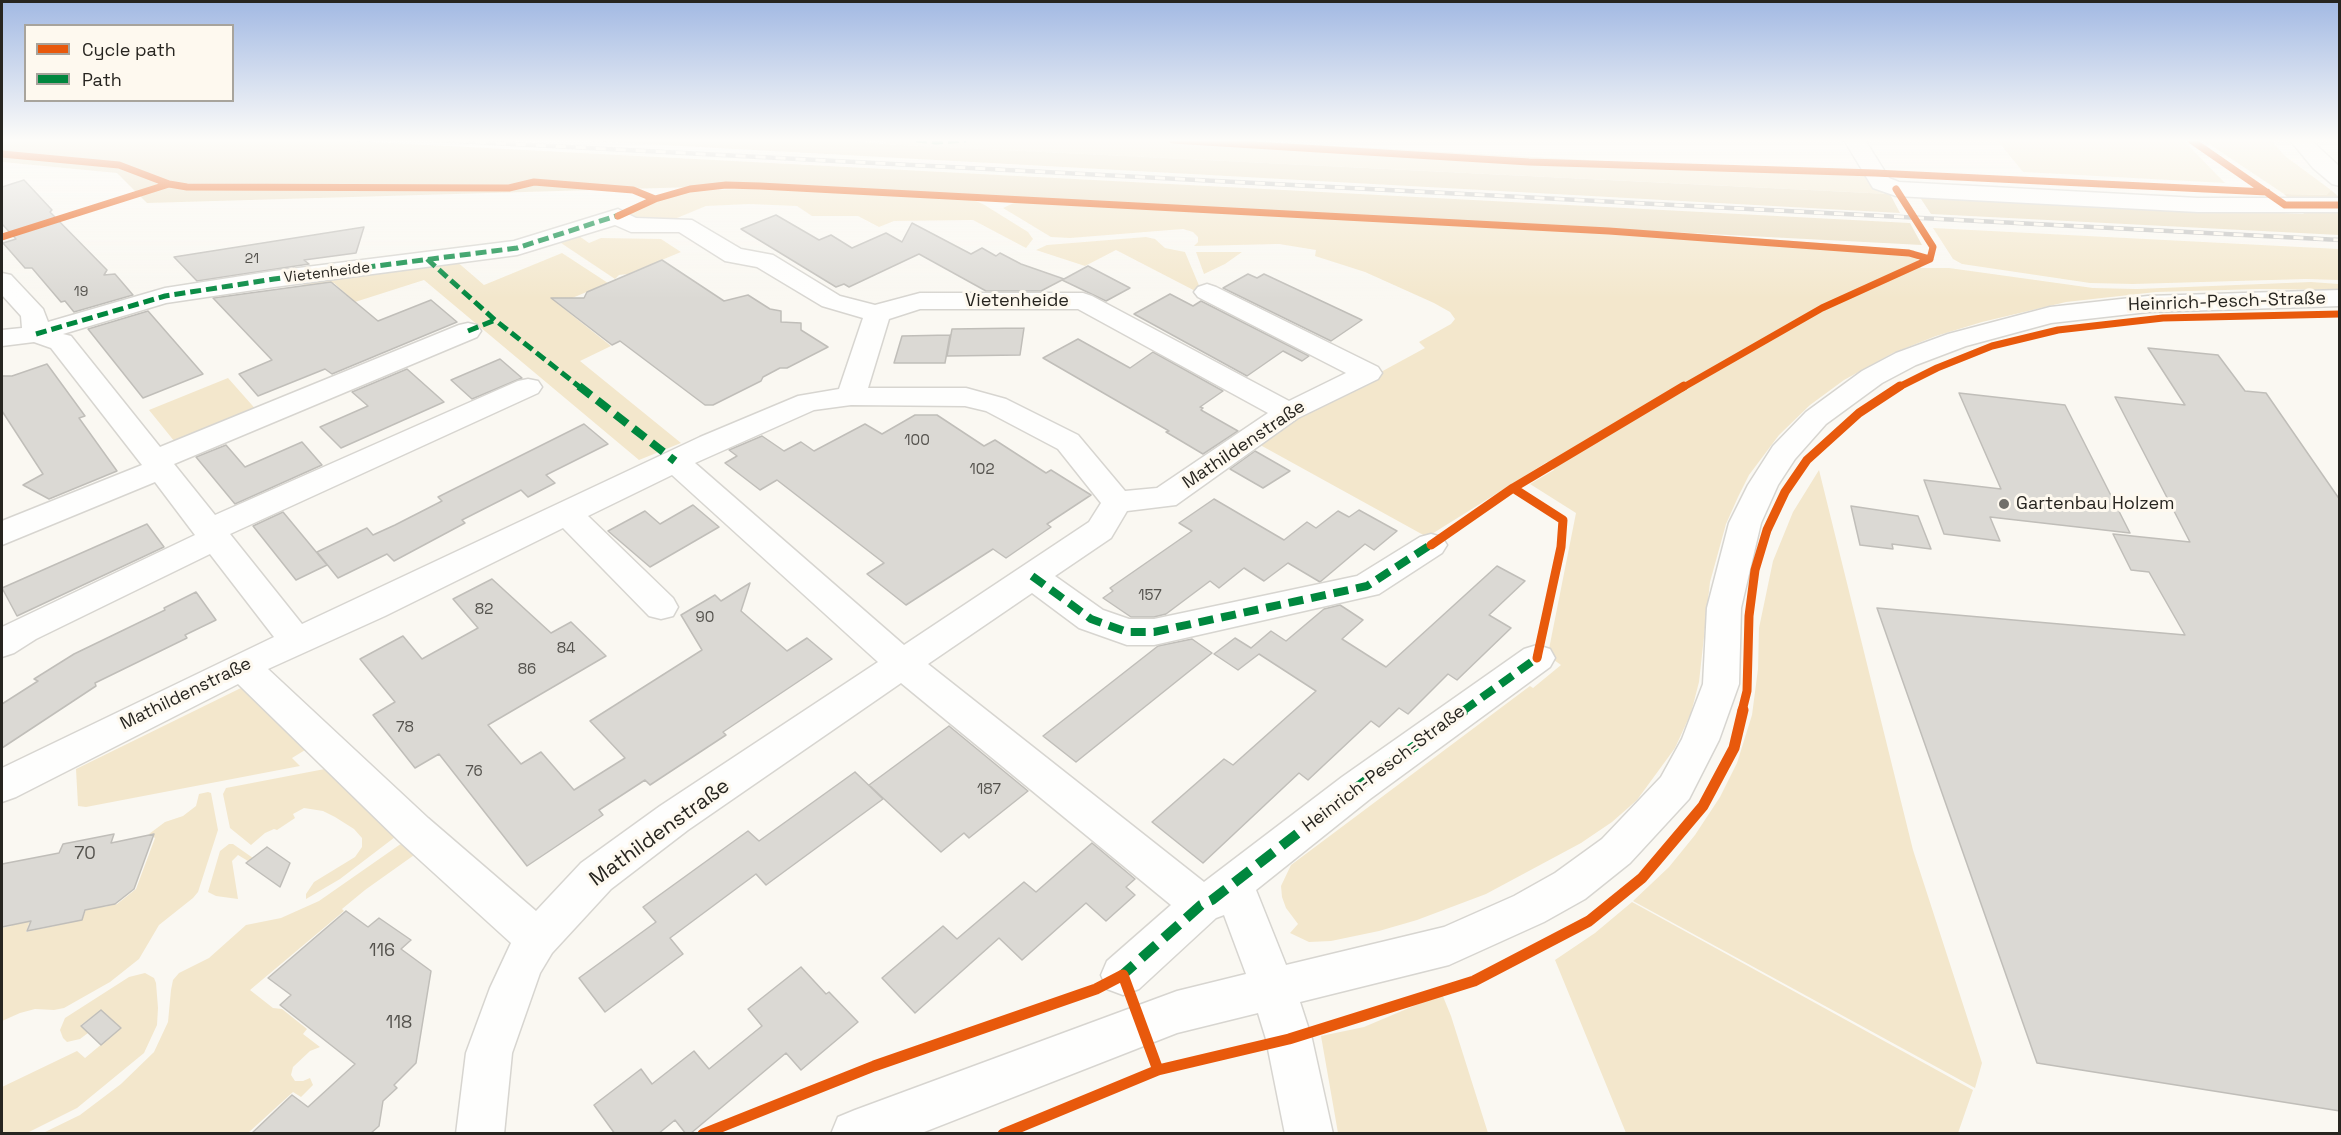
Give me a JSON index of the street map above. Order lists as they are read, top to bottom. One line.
{"streets":{"street":["Vietenheide","Heinrich-Pesch-Straße","Mathildenstraße"]},"crossings":[["Vietenheide","Mathildenstraße"]],"places":["Gartenbau Holzem"],"house_numbers":["21","19","100","102","157","82","90","84","86","78","76","187","70","116","118"],"legend":["Cycle path","Path"]}
